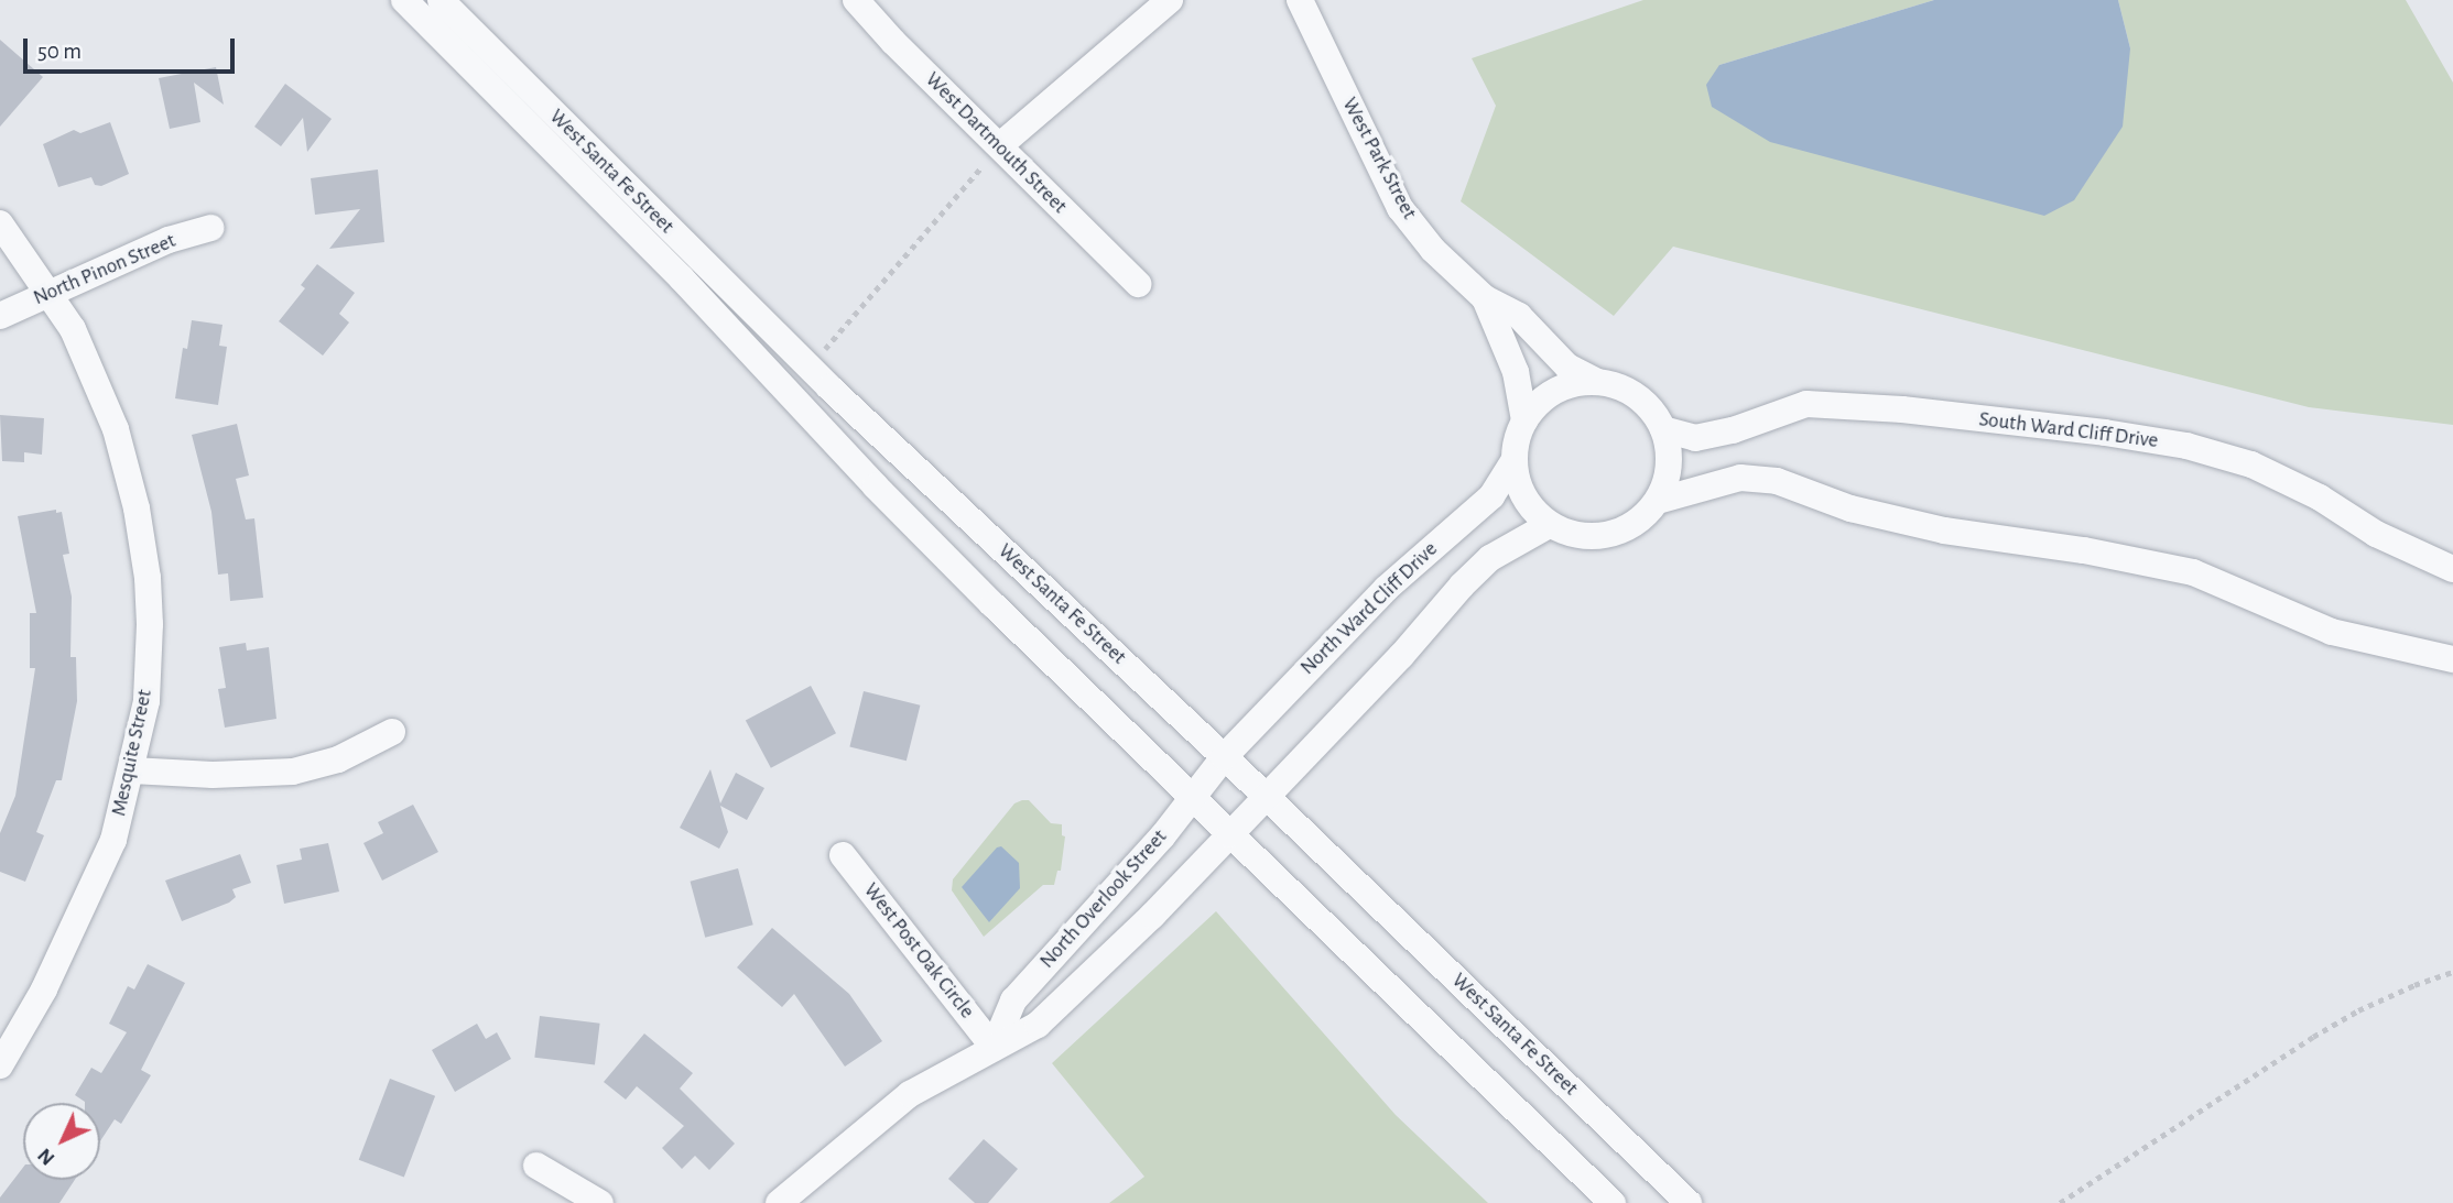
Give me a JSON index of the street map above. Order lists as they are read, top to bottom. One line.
{"streets":{"street":["West Dartmouth Street","West Park Street","West Santa Fe Street","North Pinon Street","South Ward Cliff Drive","North Ward Cliff Drive","Mesquite Street","North Overlook Street","West Post Oak Circle"]},"crossings":[["West Park Street","South Ward Cliff Drive"],["West Park Street","North Ward Cliff Drive"],["West Santa Fe Street","North Ward Cliff Drive"],["West Santa Fe Street","North Overlook Street"],["North Pinon Street","Mesquite Street"],["South Ward Cliff Drive","North Ward Cliff Drive"],["North Ward Cliff Drive","North Overlook Street"],["North Overlook Street","West Post Oak Circle"]],"scale_bar":"50 m","north":"bottom left"}
